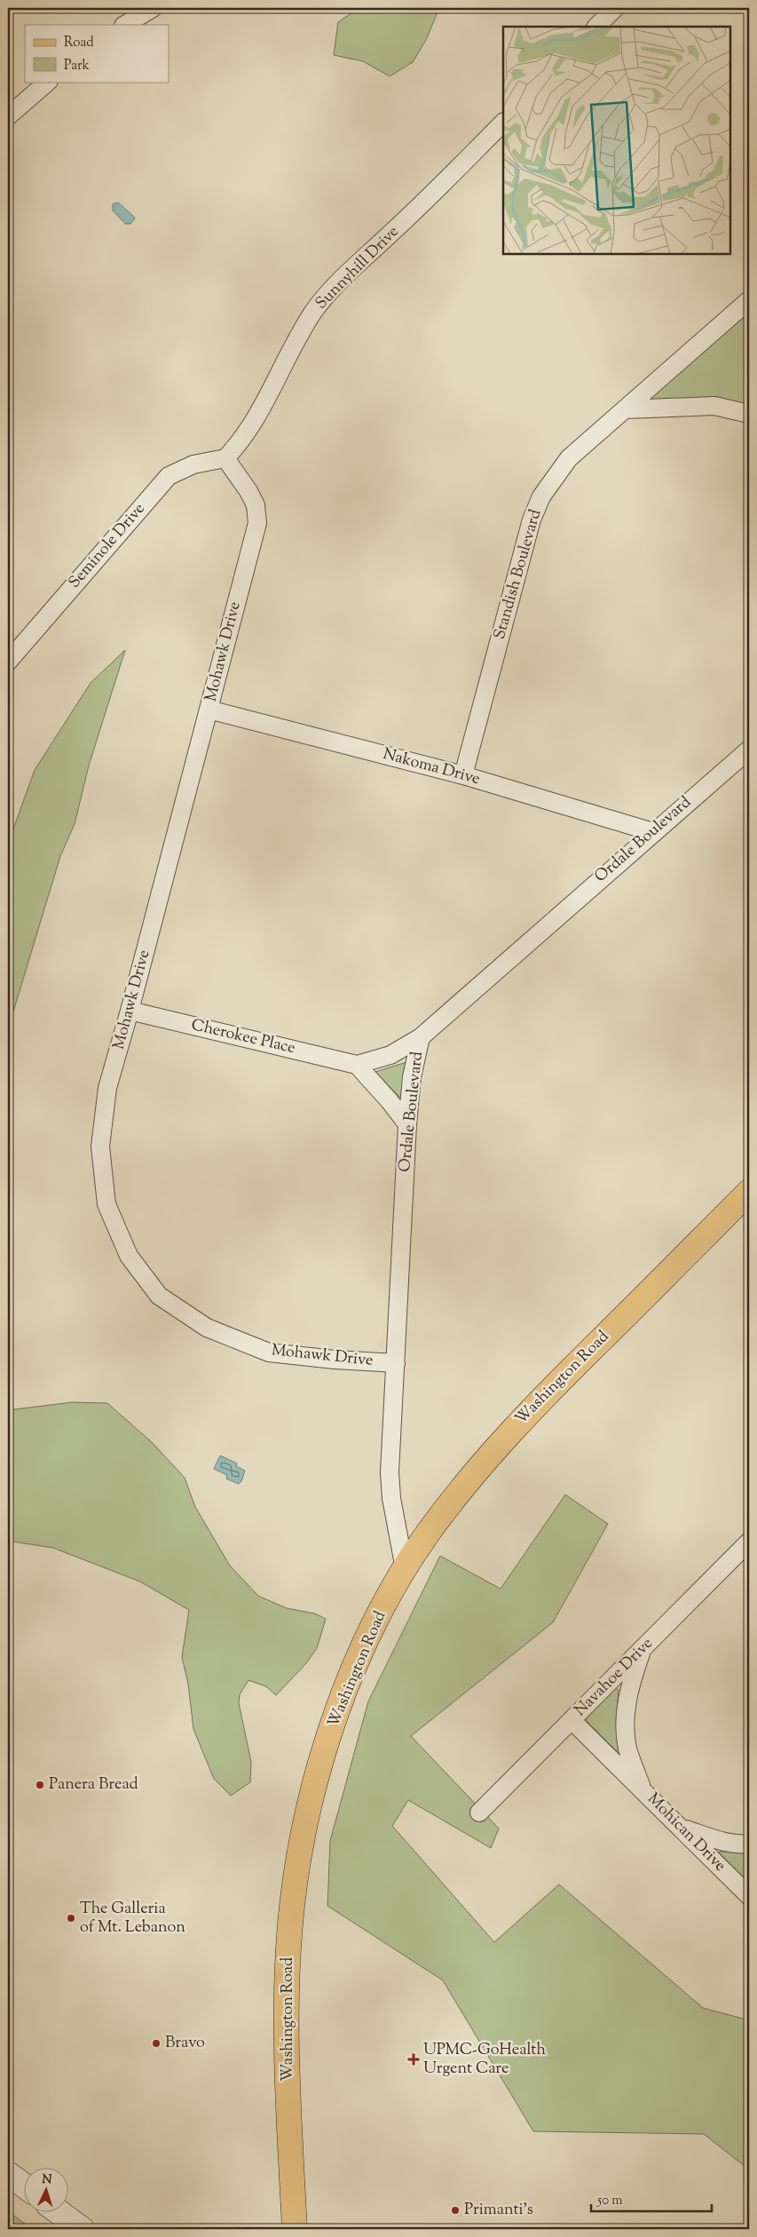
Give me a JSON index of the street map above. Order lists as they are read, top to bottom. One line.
{"streets":{"main road":["Washington Road"],"street":["Sunnyhill Drive","Seminole Drive","Standish Boulevard","Mohawk Drive","Nakoma Drive","Ordale Boulevard","Cherokee Place","Navahoe Drive","Mohican Drive"]},"crossings":[["Sunnyhill Drive","Seminole Drive"],["Sunnyhill Drive","Mohawk Drive"],["Seminole Drive","Mohawk Drive"],["Standish Boulevard","Nakoma Drive"],["Mohawk Drive","Nakoma Drive"],["Mohawk Drive","Ordale Boulevard"],["Mohawk Drive","Cherokee Place"],["Nakoma Drive","Ordale Boulevard"],["Ordale Boulevard","Cherokee Place"],["Ordale Boulevard","Washington Road"],["Navahoe Drive","Mohican Drive"]],"places":{"other":["Panera Bread","The Galleria of Mt. Lebanon","Bravo","Primanti's"],"health":["UPMC-GoHealth Urgent Care"]},"legend":["Road","Park"],"scale_bar":"50 m","north":"top"}
